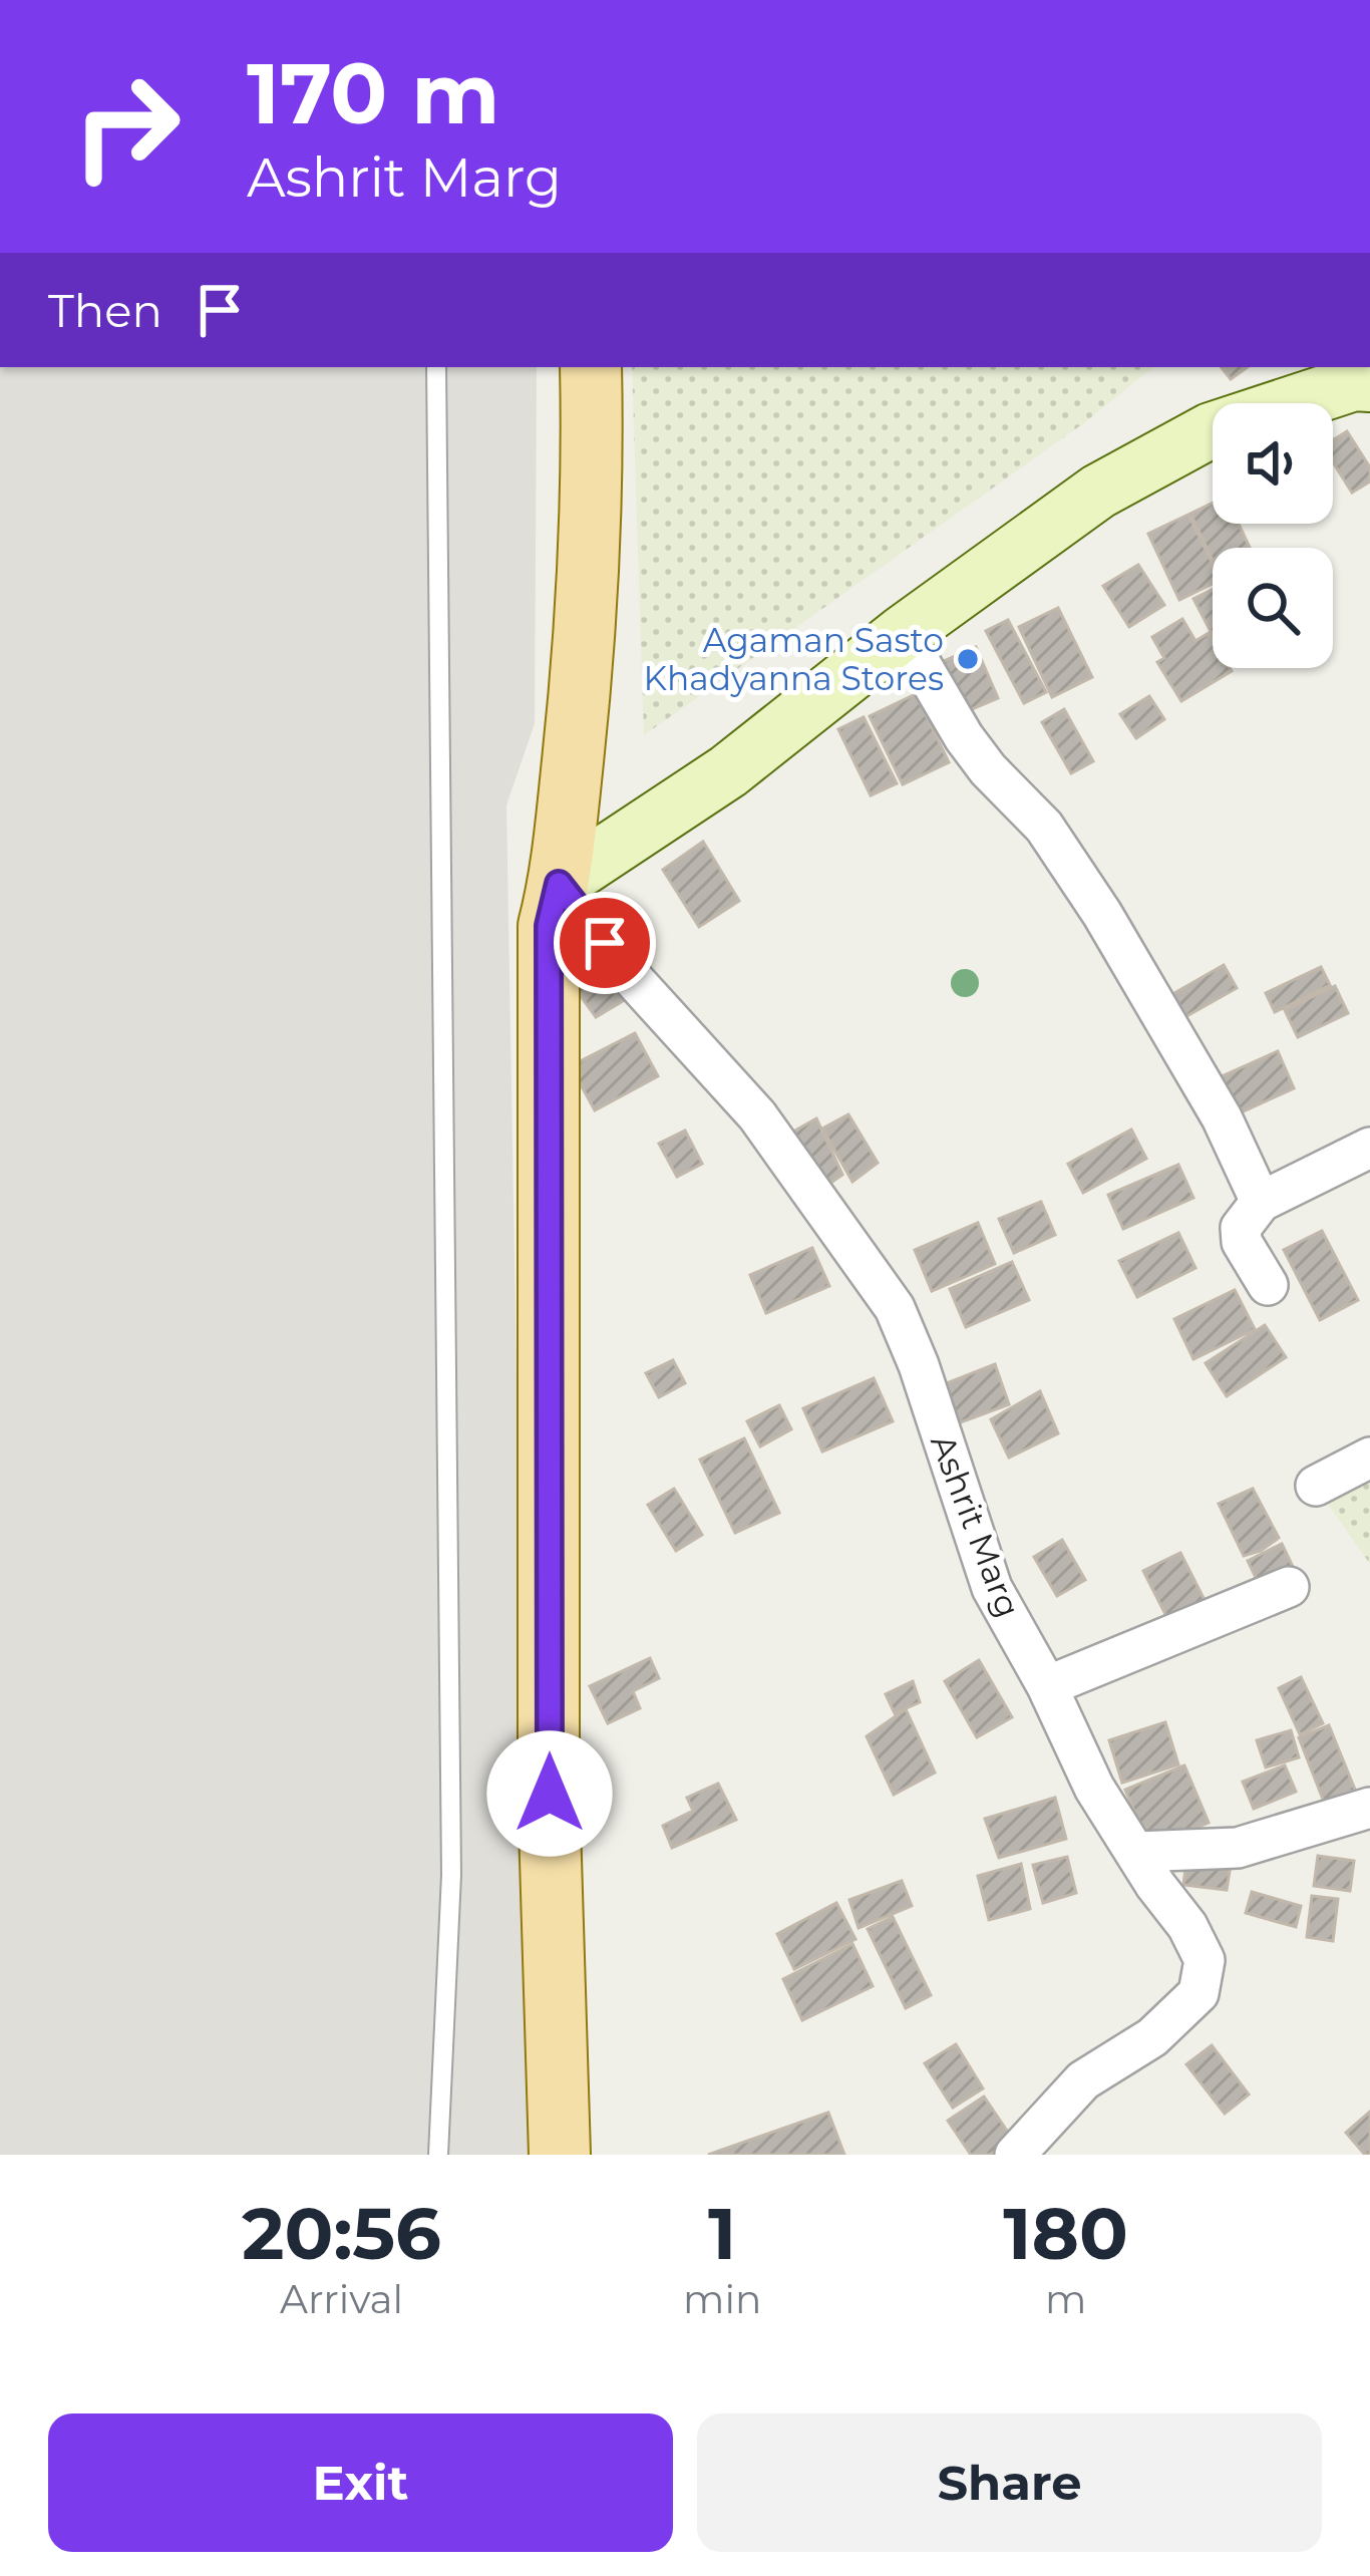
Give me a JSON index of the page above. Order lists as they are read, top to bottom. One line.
{"streets":{"street":["Ashrit Marg"]},"places":["Agaman Sasto Khadyanna Stores"],"page":{"turn":["170 m","Ashrit Marg"],"then":"Then","eta":["20:56","Arrival","1","min","180","m"],"buttons":["Exit","Share"]}}
